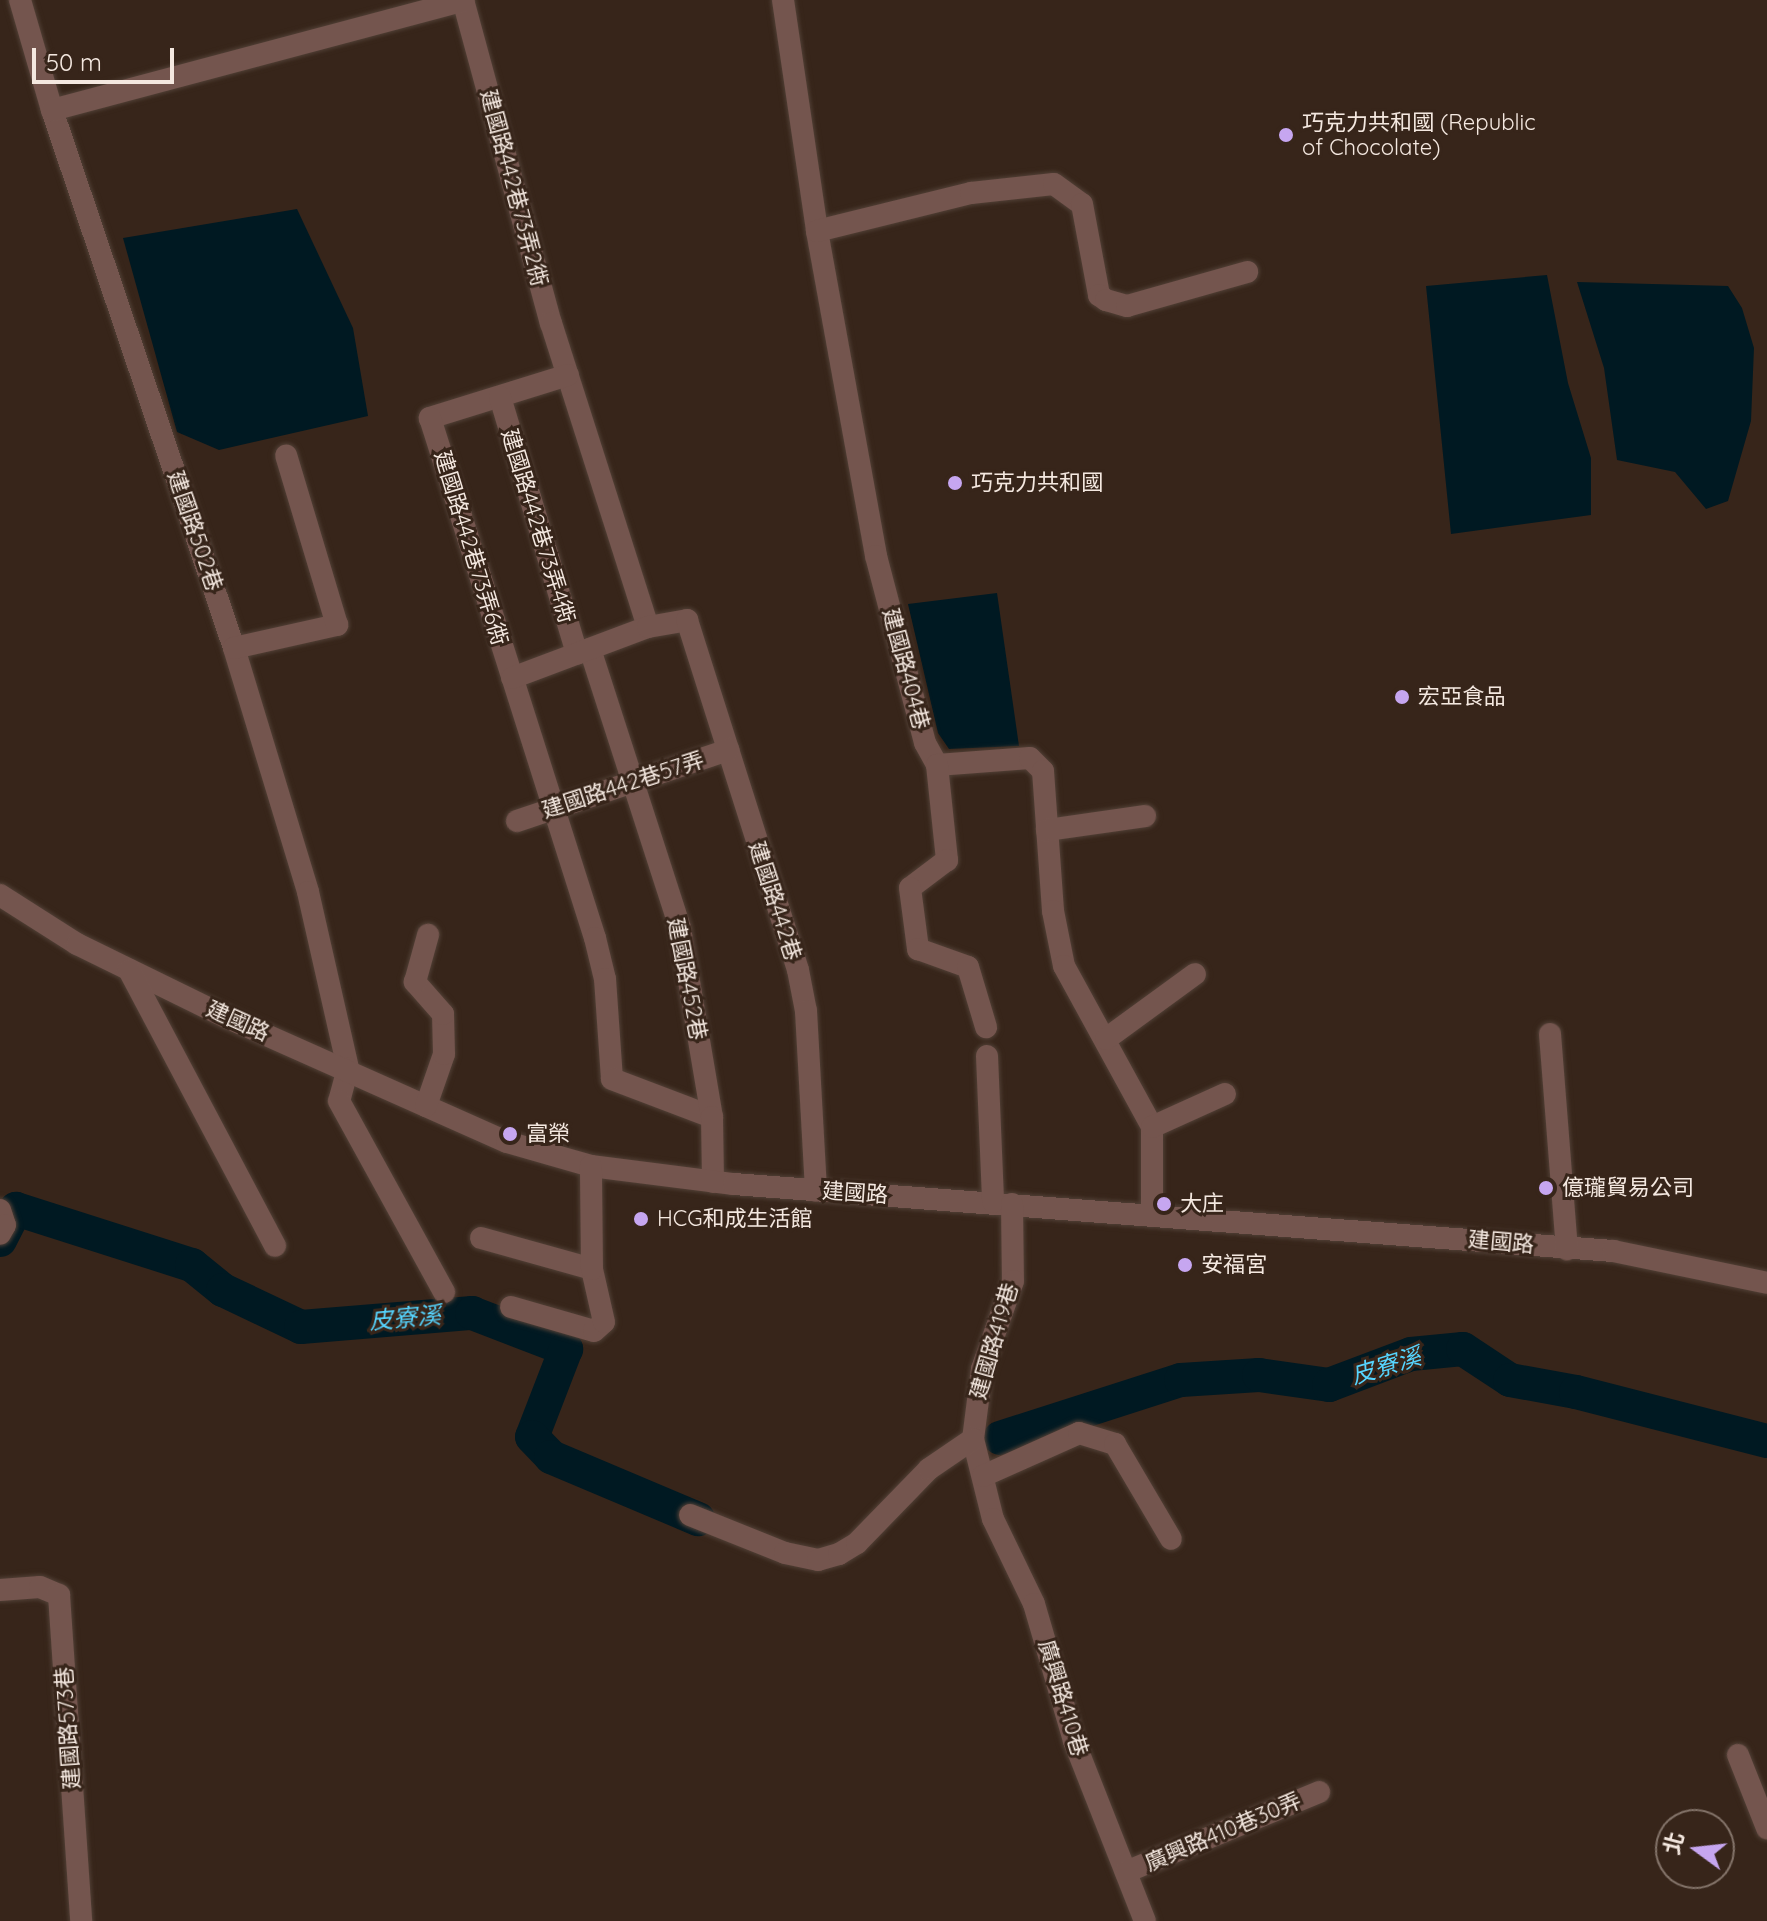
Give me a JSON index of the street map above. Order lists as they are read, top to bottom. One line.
{"streets":{"street":["建國路442巷73弄2衖","建國路442巷73弄4衖","建國路502巷","建國路442巷73弄6衖","建國路404巷","建國路442巷57弄","建國路442巷","建國路452巷","建國路","建國路419巷","廣興路410巷","建國路573巷","廣興路410巷30弄"]},"crossings":[["建國路442巷73弄2衖","建國路442巷"],["建國路442巷73弄4衖","建國路442巷73弄6衖"],["建國路442巷73弄4衖","建國路442巷57弄"],["建國路442巷73弄4衖","建國路452巷"],["建國路502巷","建國路"],["建國路442巷73弄6衖","建國路442巷57弄"],["建國路442巷73弄6衖","建國路452巷"],["建國路442巷57弄","建國路442巷"],["建國路442巷57弄","建國路452巷"],["建國路442巷","建國路"],["建國路452巷","建國路"],["建國路","建國路419巷"],["建國路419巷","廣興路410巷"],["廣興路410巷","廣興路410巷30弄"]],"water":["皮寮溪"],"places":["巧克力共和國 (Republic of Chocolate)","巧克力共和國","宏亞食品","富榮","億瓏貿易公司","大庄","HCG和成生活館","安福宮"],"scale_bar":"50 m","north":"left"}
